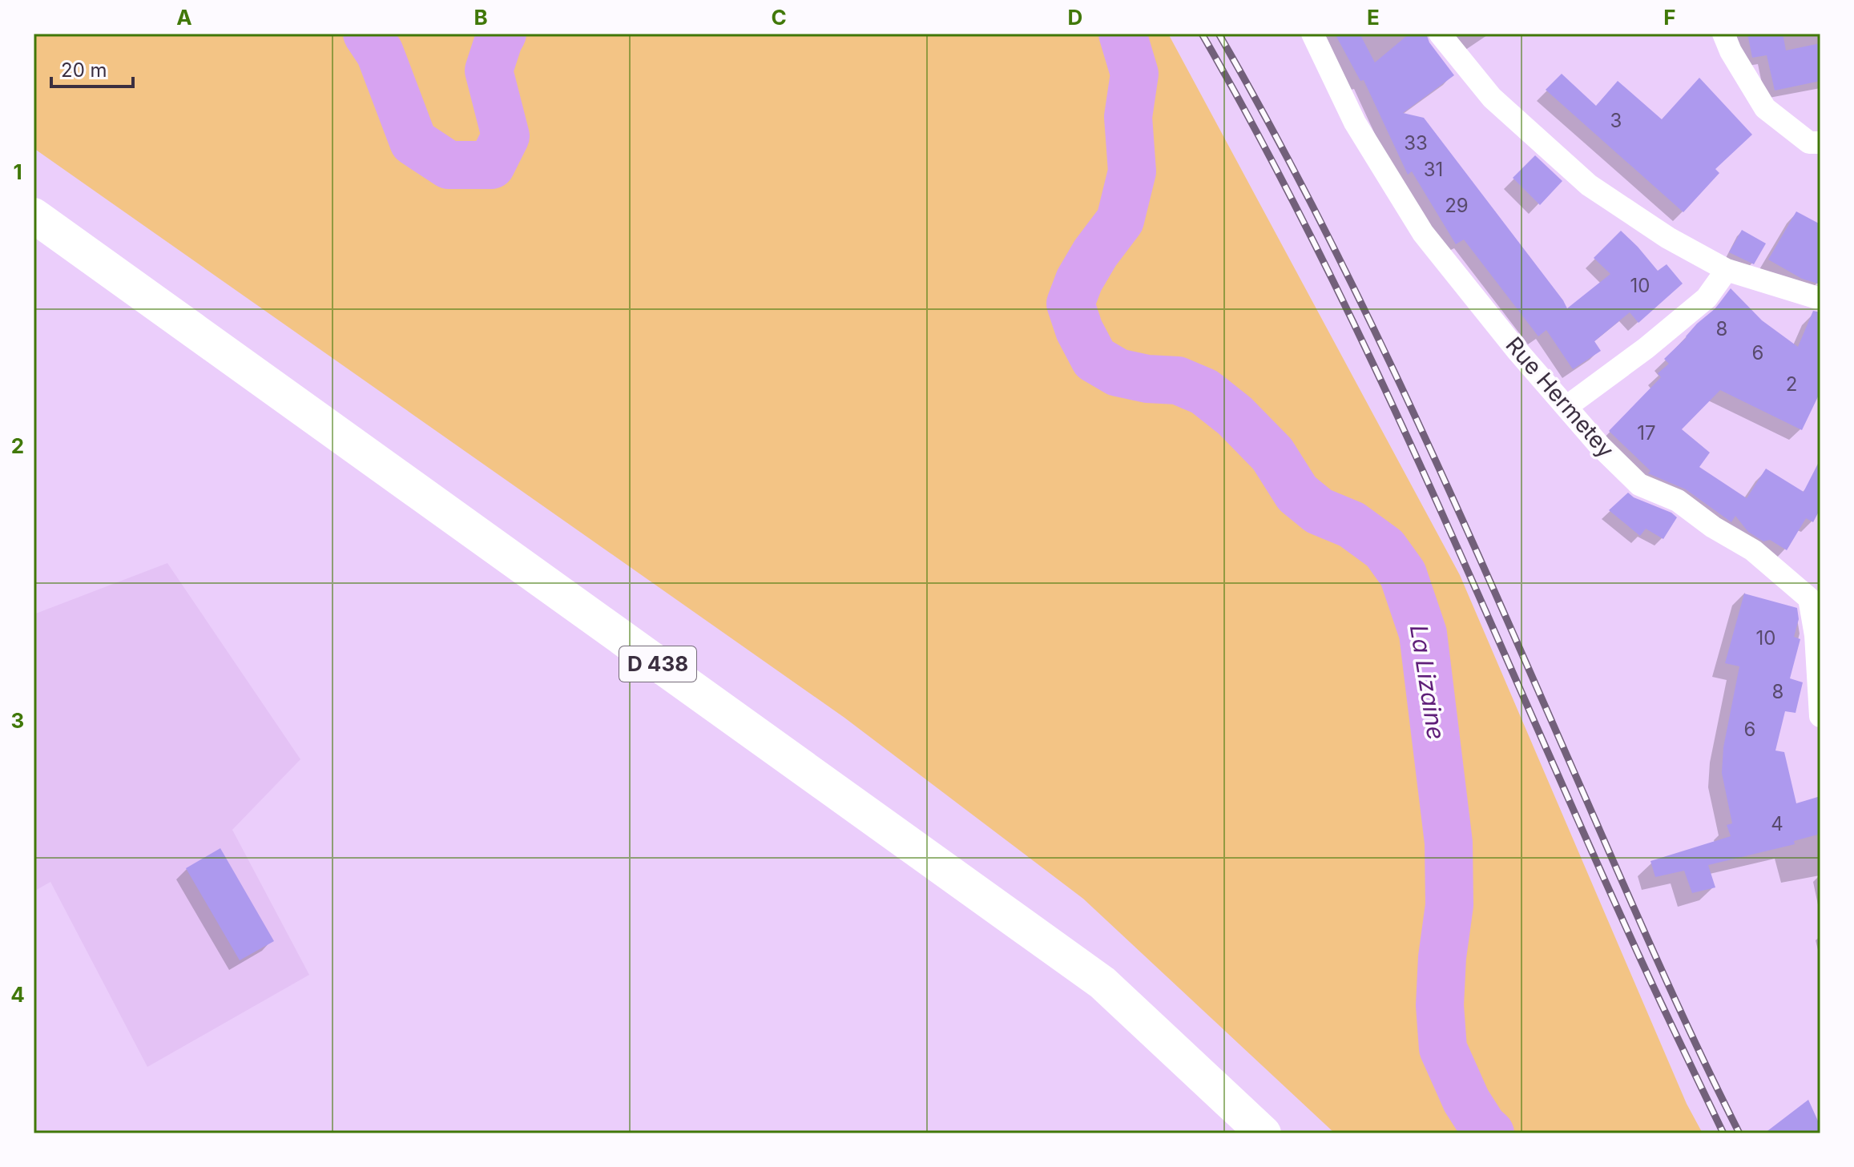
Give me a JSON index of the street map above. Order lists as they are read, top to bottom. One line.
{"streets":{"main road":["D 438"],"street":["Rue Hermetey"]},"water":["La Lizaine"],"house_numbers":["3","33","31","29","10","8","6","2","17","10","8","6","4"],"scale_bar":"20 m","grid":{"columns":["A","B","C","D","E","F"],"rows":["1","2","3","4"]}}
